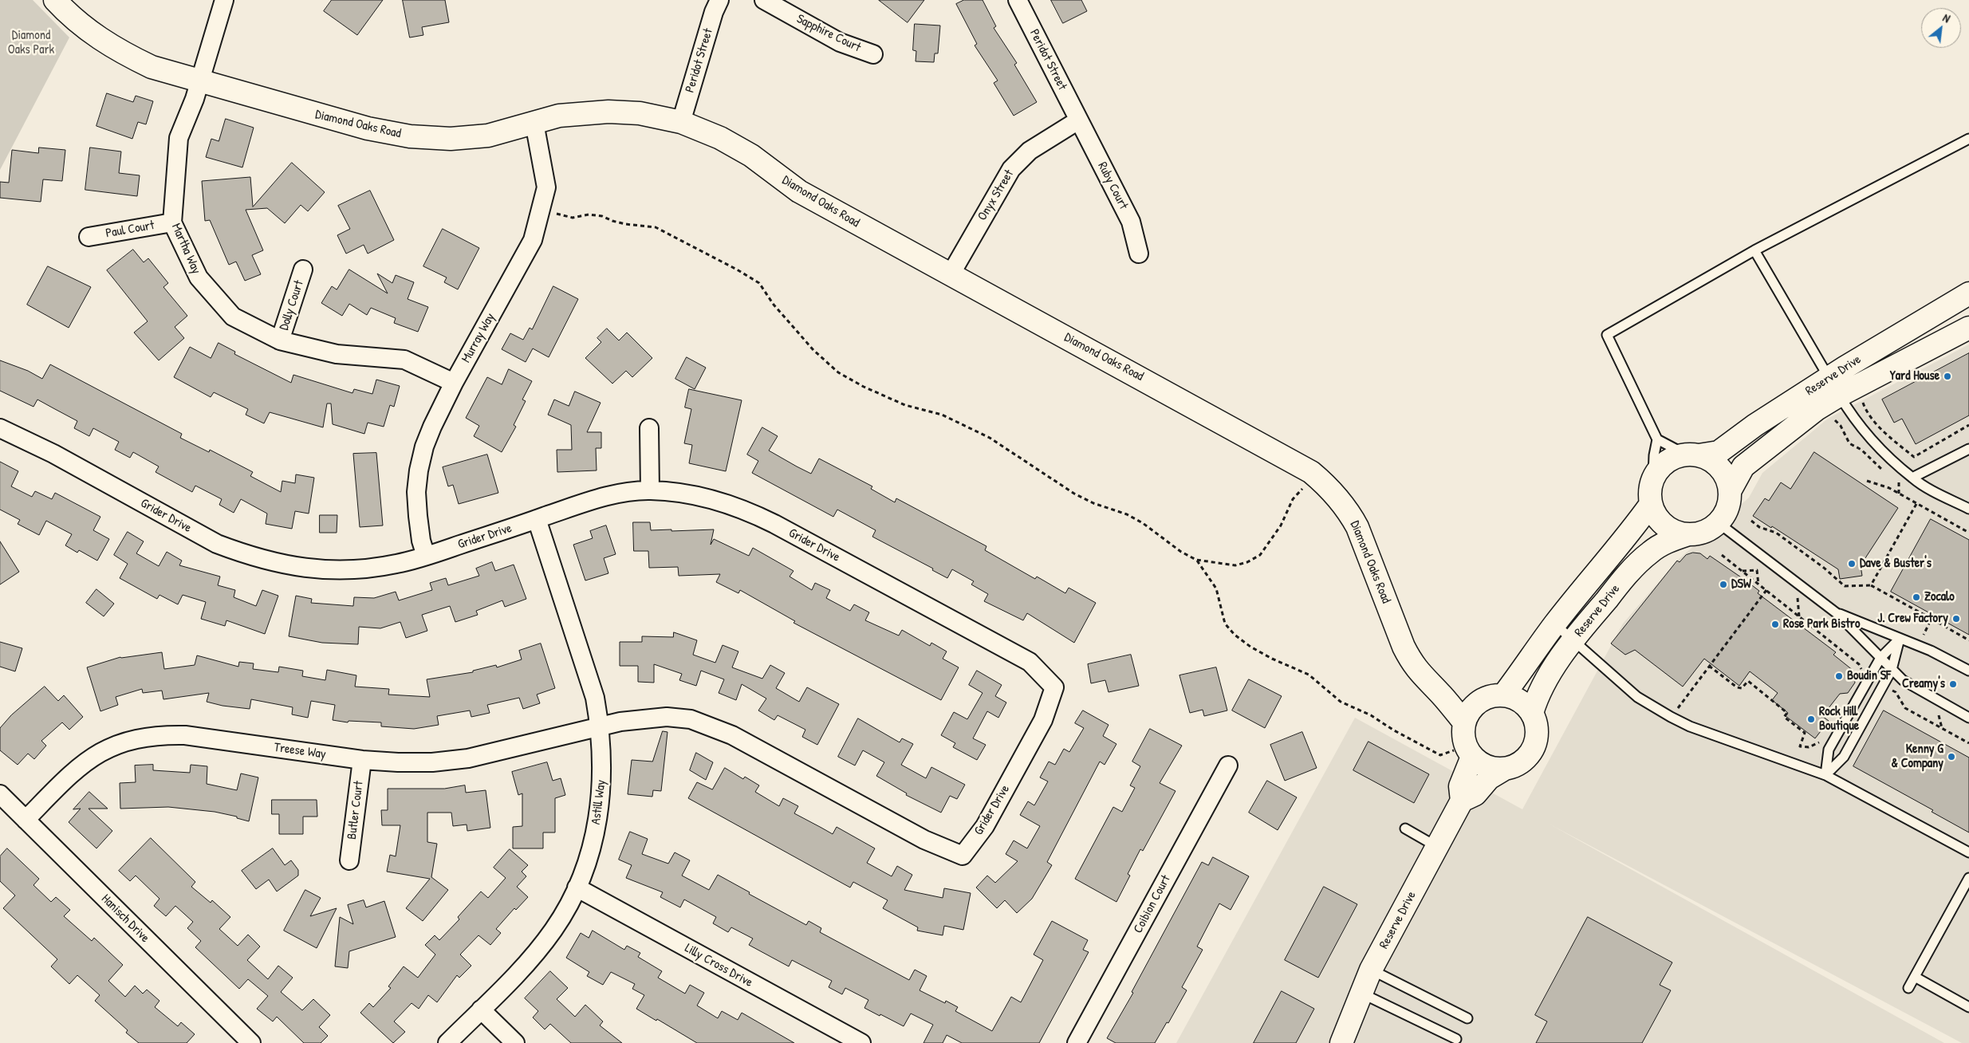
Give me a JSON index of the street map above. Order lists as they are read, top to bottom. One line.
{"streets":{"street":["Sapphire Court","Peridot Street","Diamond Oaks Road","Ruby Court","Onyx Street","Paul Court","Martha Way","Dolly Court","Murray Way","Reserve Drive","Grider Drive","Treese Way","Astill Way","Butler Court","Coibion Court","Hanisch Drive","Lilly Cross Drive"]},"crossings":[["Peridot Street","Diamond Oaks Road"],["Peridot Street","Ruby Court"],["Peridot Street","Onyx Street"],["Diamond Oaks Road","Onyx Street"],["Diamond Oaks Road","Martha Way"],["Diamond Oaks Road","Murray Way"],["Diamond Oaks Road","Reserve Drive"],["Ruby Court","Onyx Street"],["Paul Court","Martha Way"],["Martha Way","Dolly Court"],["Martha Way","Murray Way"],["Murray Way","Grider Drive"],["Grider Drive","Treese Way"],["Grider Drive","Astill Way"],["Treese Way","Astill Way"],["Treese Way","Butler Court"],["Treese Way","Hanisch Drive"],["Astill Way","Lilly Cross Drive"]],"parks":["Diamond Oaks Park"],"places":["Yard House","Dave & Buster's","DSW","Zocalo","J. Crew Factory","Rose Park Bistro","Boudin SF","Creamy's","Rock Hill Boutique","Kenny G & Company"],"north":"top right"}
